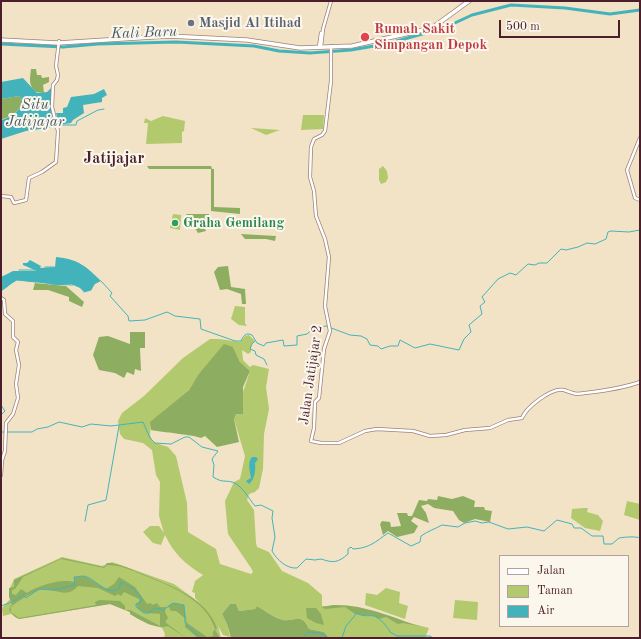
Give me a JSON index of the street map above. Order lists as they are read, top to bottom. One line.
{"streets":{"street":["Jalan Jatijajar 2"]},"districts":["Jatijajar"],"water":["Kali Baru","Situ Jatijajar"],"places":["Masjid Al Itihad","Rumah Sakit Simpangan Depok","Graha Gemilang"],"legend":["Jalan","Taman","Air"],"scale_bar":"500 m"}
